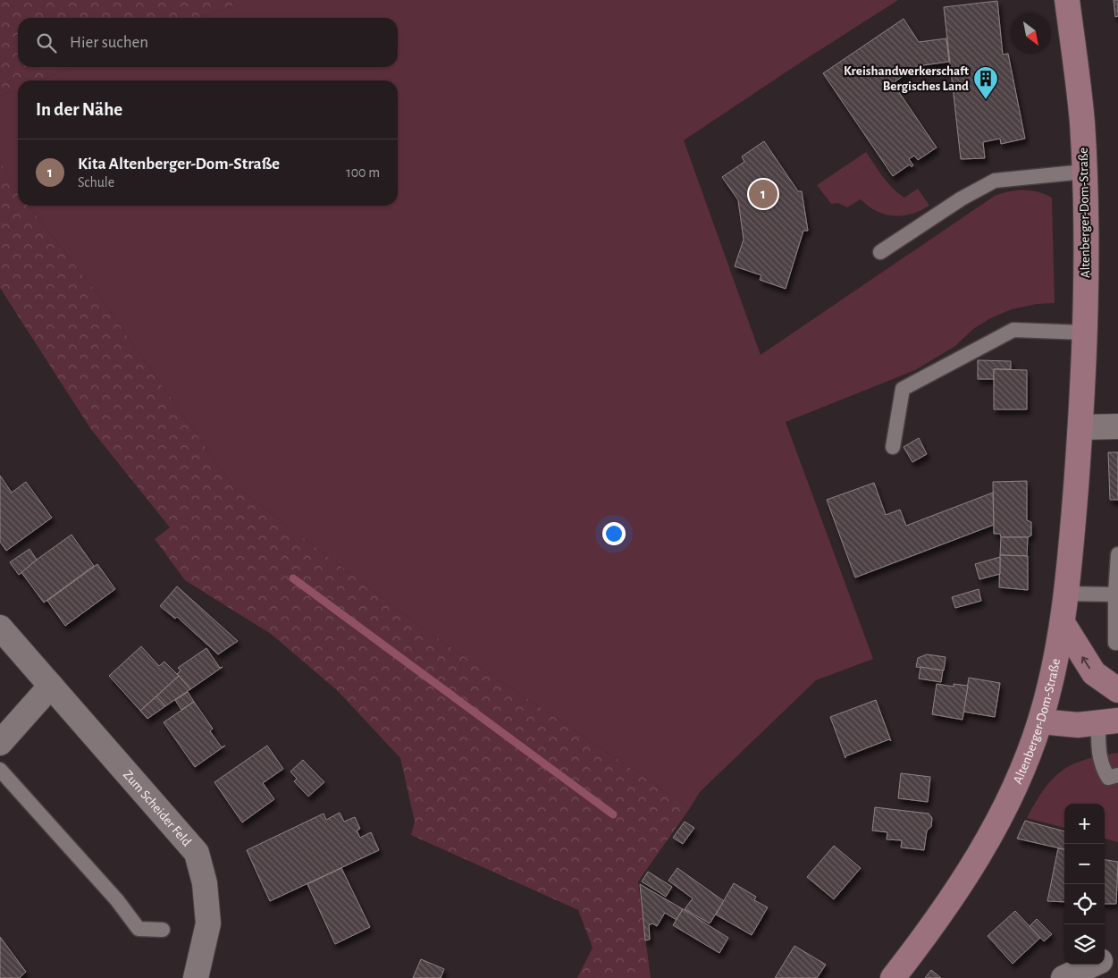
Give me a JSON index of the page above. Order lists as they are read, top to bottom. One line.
{"streets":{"main road":["Altenberger-Dom-Straße"],"street":["Zum Scheider Feld"]},"places":{"building":["Kreishandwerkerschaft Bergisches Land"]},"north":"bottom right","page":{"search":"Hier suchen","heading":"In der Nähe","list":[{"mark":"1","name":"Kita Altenberger-Dom-Straße","note":"Schule","value":"100 m"}],"pins":"1","map_buttons":["+","−"]}}
